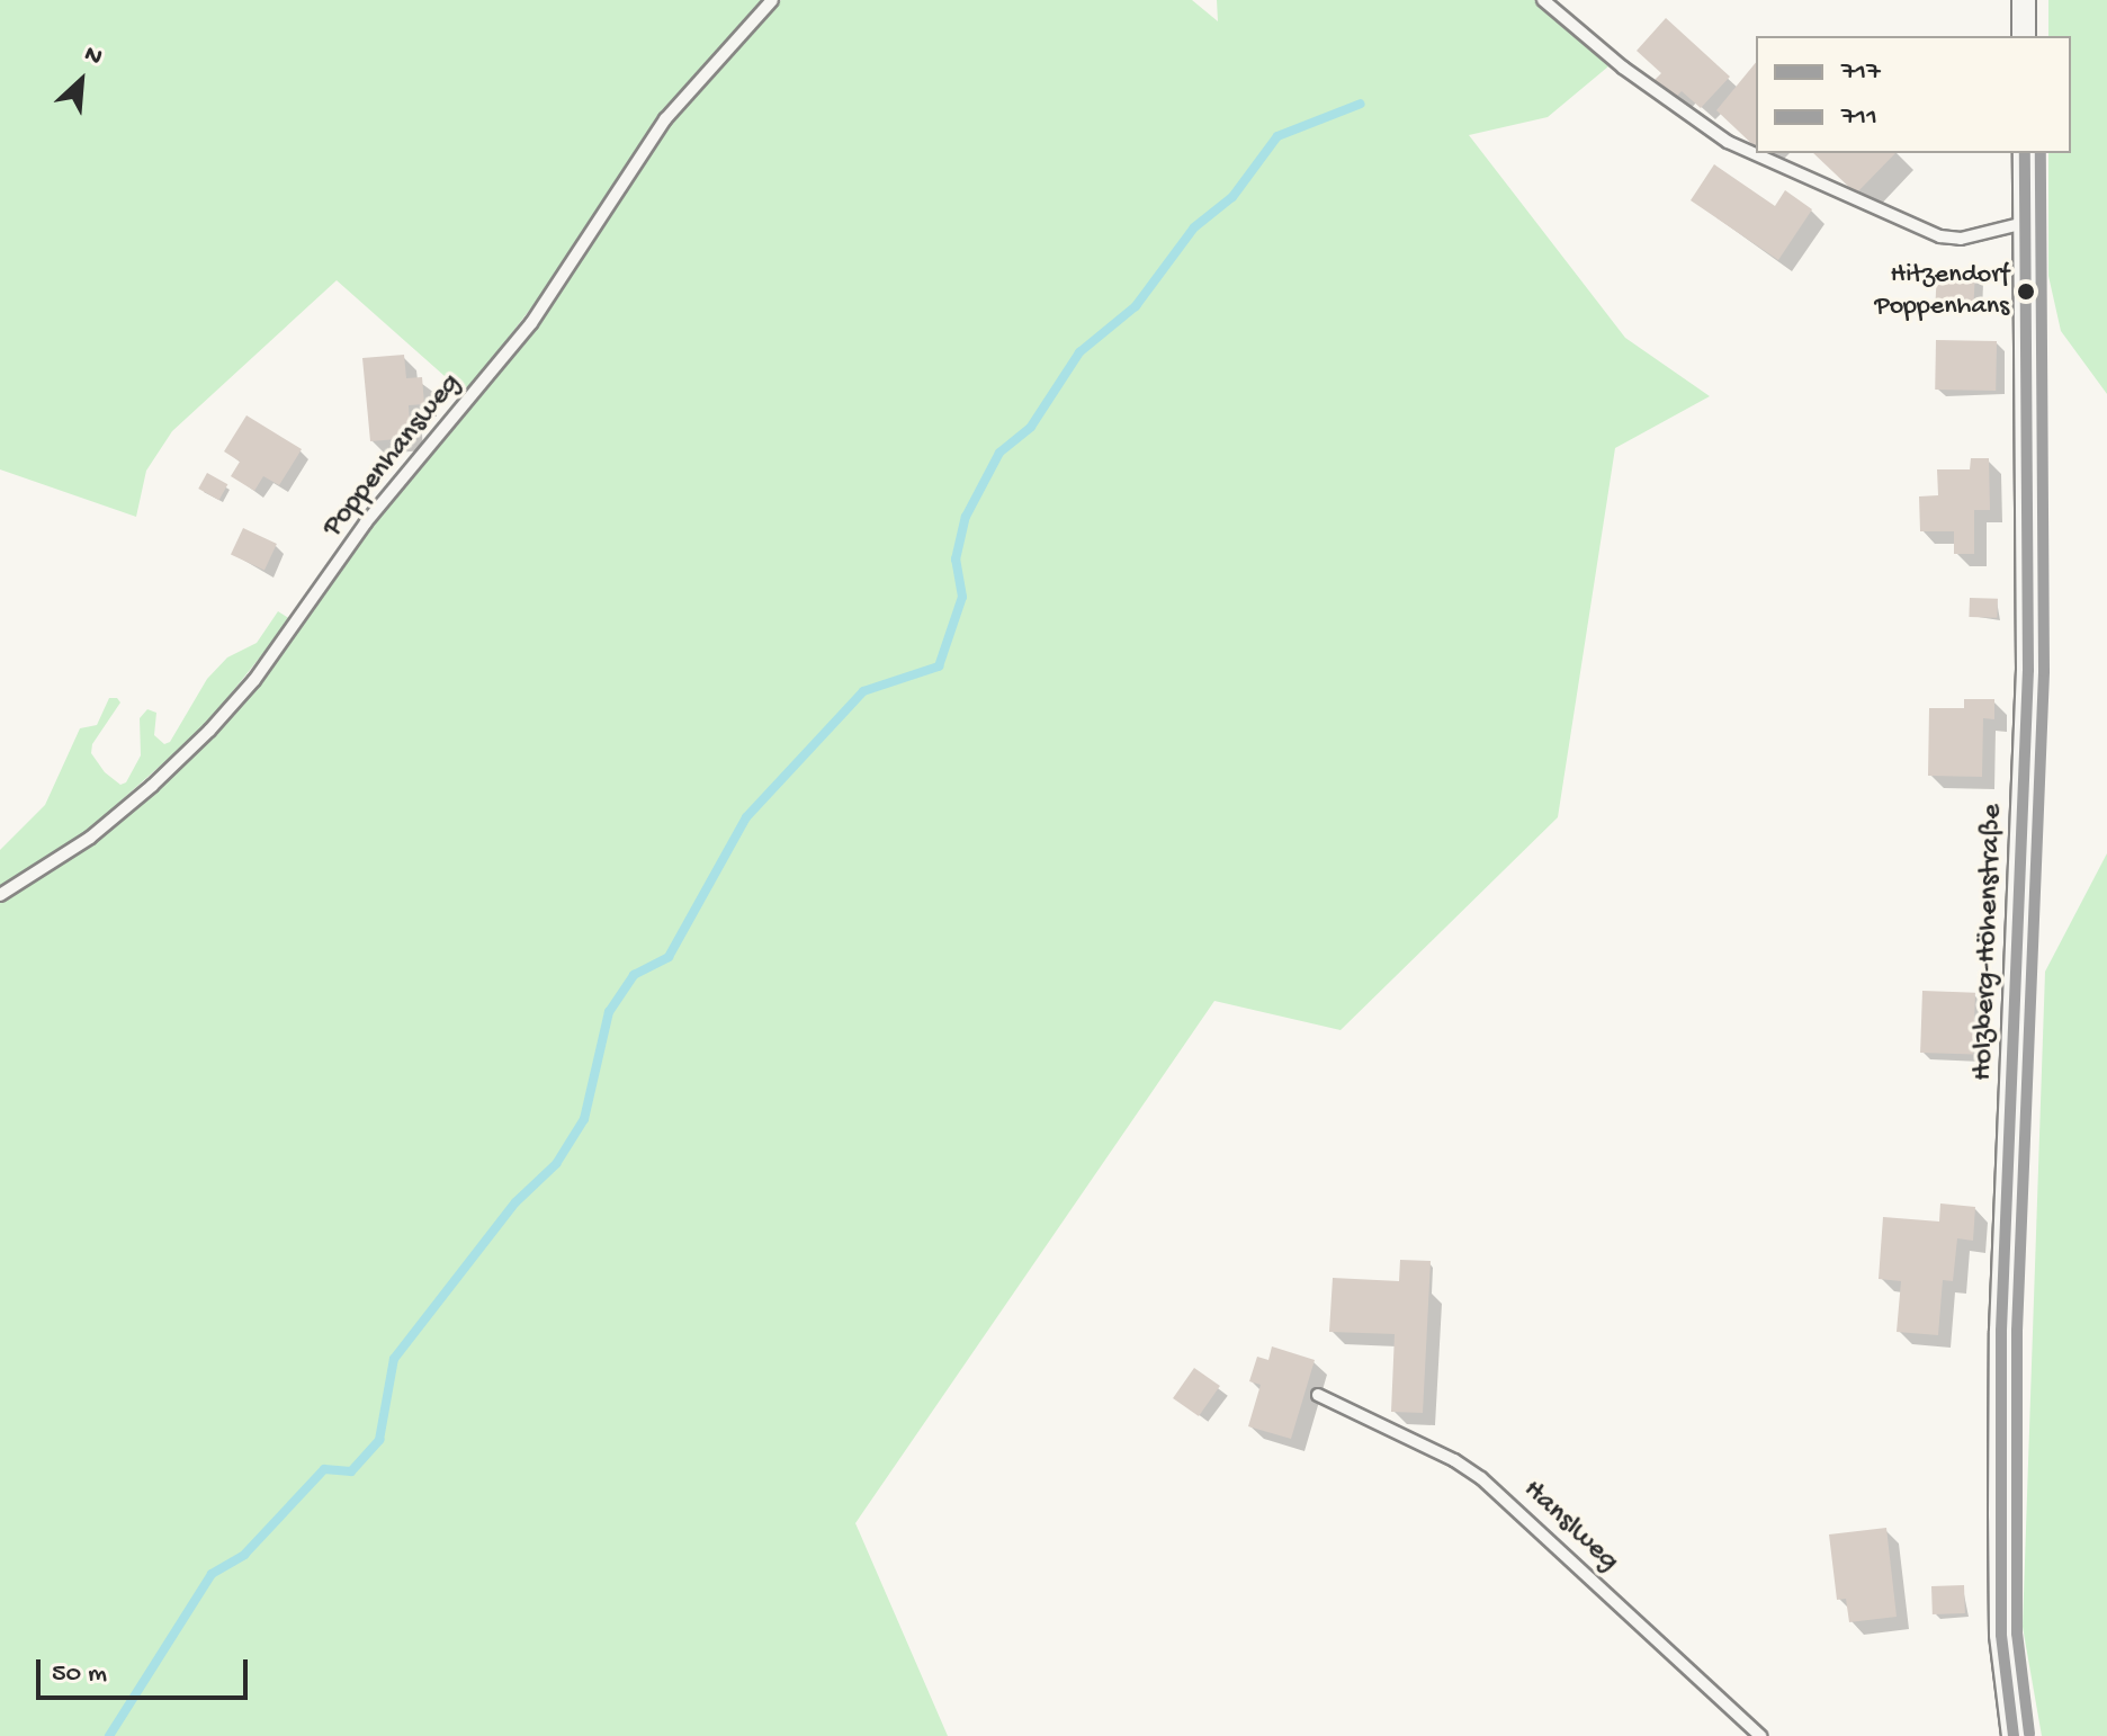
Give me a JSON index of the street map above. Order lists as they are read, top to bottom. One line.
{"streets":{"street":["Holzberg-Höhenstraße"],"lane":["Poppenhansweg","Hanslweg"]},"places":["Hitzendorf Poppenhans"],"lines":["transit line 717","transit line 711"],"legend":["717","711"],"scale_bar":"50 m","north":"top right"}
